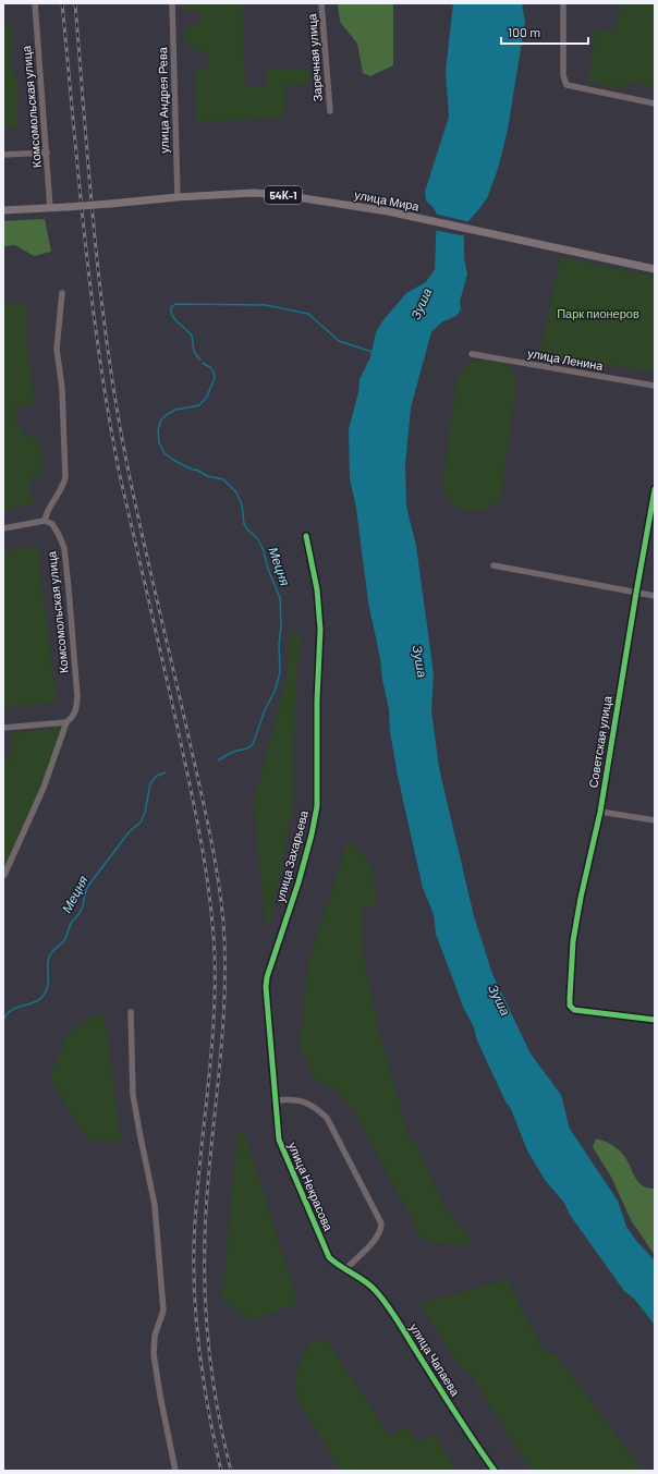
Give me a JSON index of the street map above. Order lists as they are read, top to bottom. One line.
{"streets":{"main road":["54К-1","улица Мира"],"street":["Заречная улица","улица Андрея Рева","Комсомольская улица","улица Ленина","Советская улица","улица Захарьева","улица Некрасова","улица Чапаева"]},"crossings":[["улица Андрея Рева","улица Мира"],["Комсомольская улица","54К-1"],["Комсомольская улица","улица Мира"],["54К-1","улица Мира"],["улица Захарьева","улица Некрасова"],["улица Некрасова","улица Чапаева"]],"water":["Зуша","Мецня"],"parks":["Парк пионеров"],"scale_bar":"100 m"}
